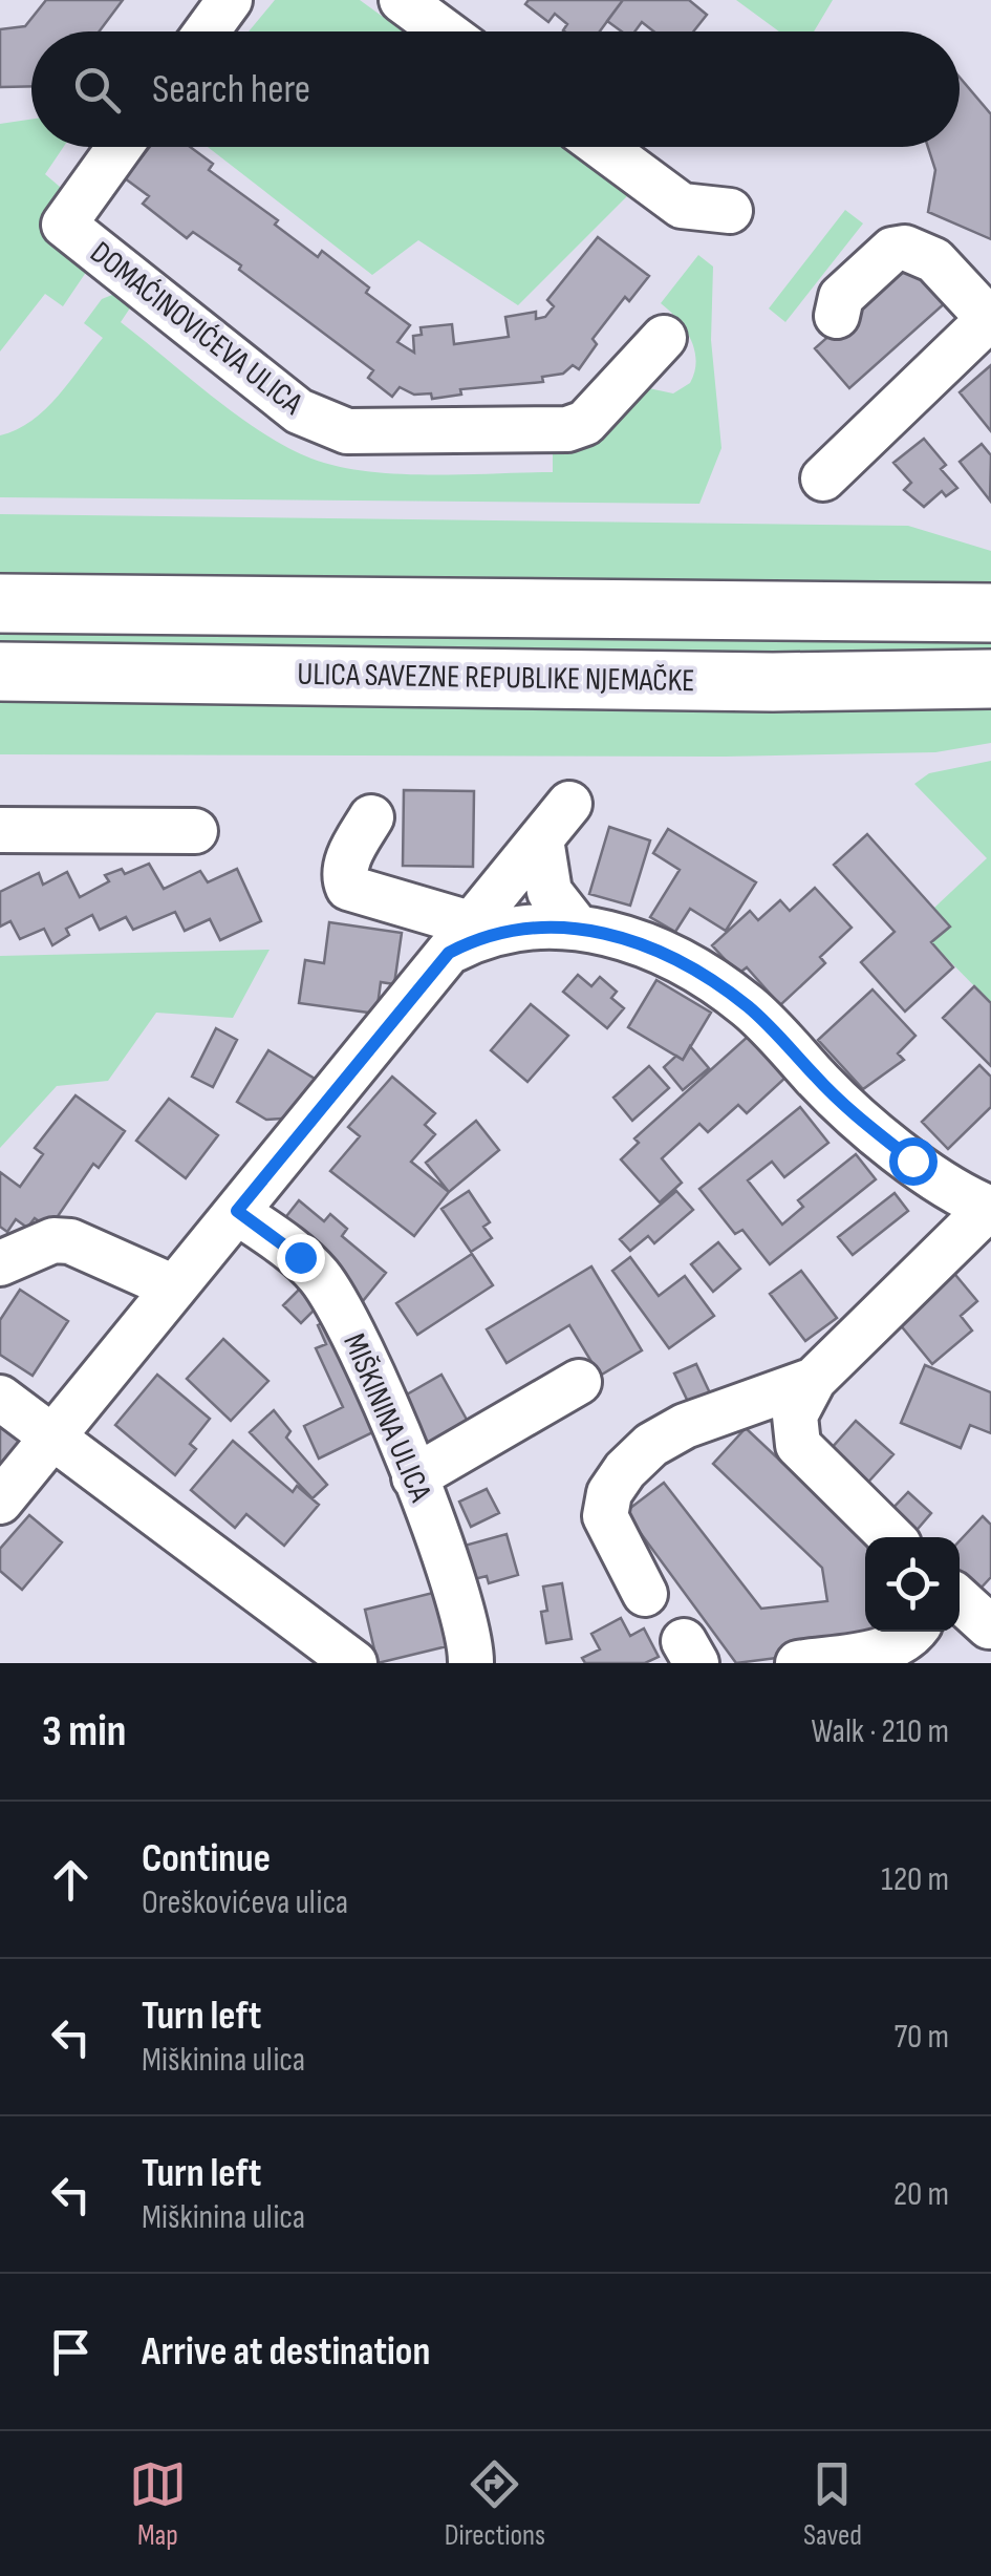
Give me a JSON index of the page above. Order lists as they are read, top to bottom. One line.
{"streets":{"main road":["ULICA SAVEZNE REPUBLIKE NJEMAČKE"],"street":["DOMAĆINOVIĆEVA ULICA","MIŠKININA ULICA"]},"page":{"search":"Search here","heading":["3 min","Walk · 210 m"],"list":[["Continue","Oreškovićeva ulica","120 m"],["Turn left","Miškinina ulica","70 m"],["Turn left","Miškinina ulica","20 m"],"Arrive at destination"],"nav":["Map","Directions","Saved"]}}
